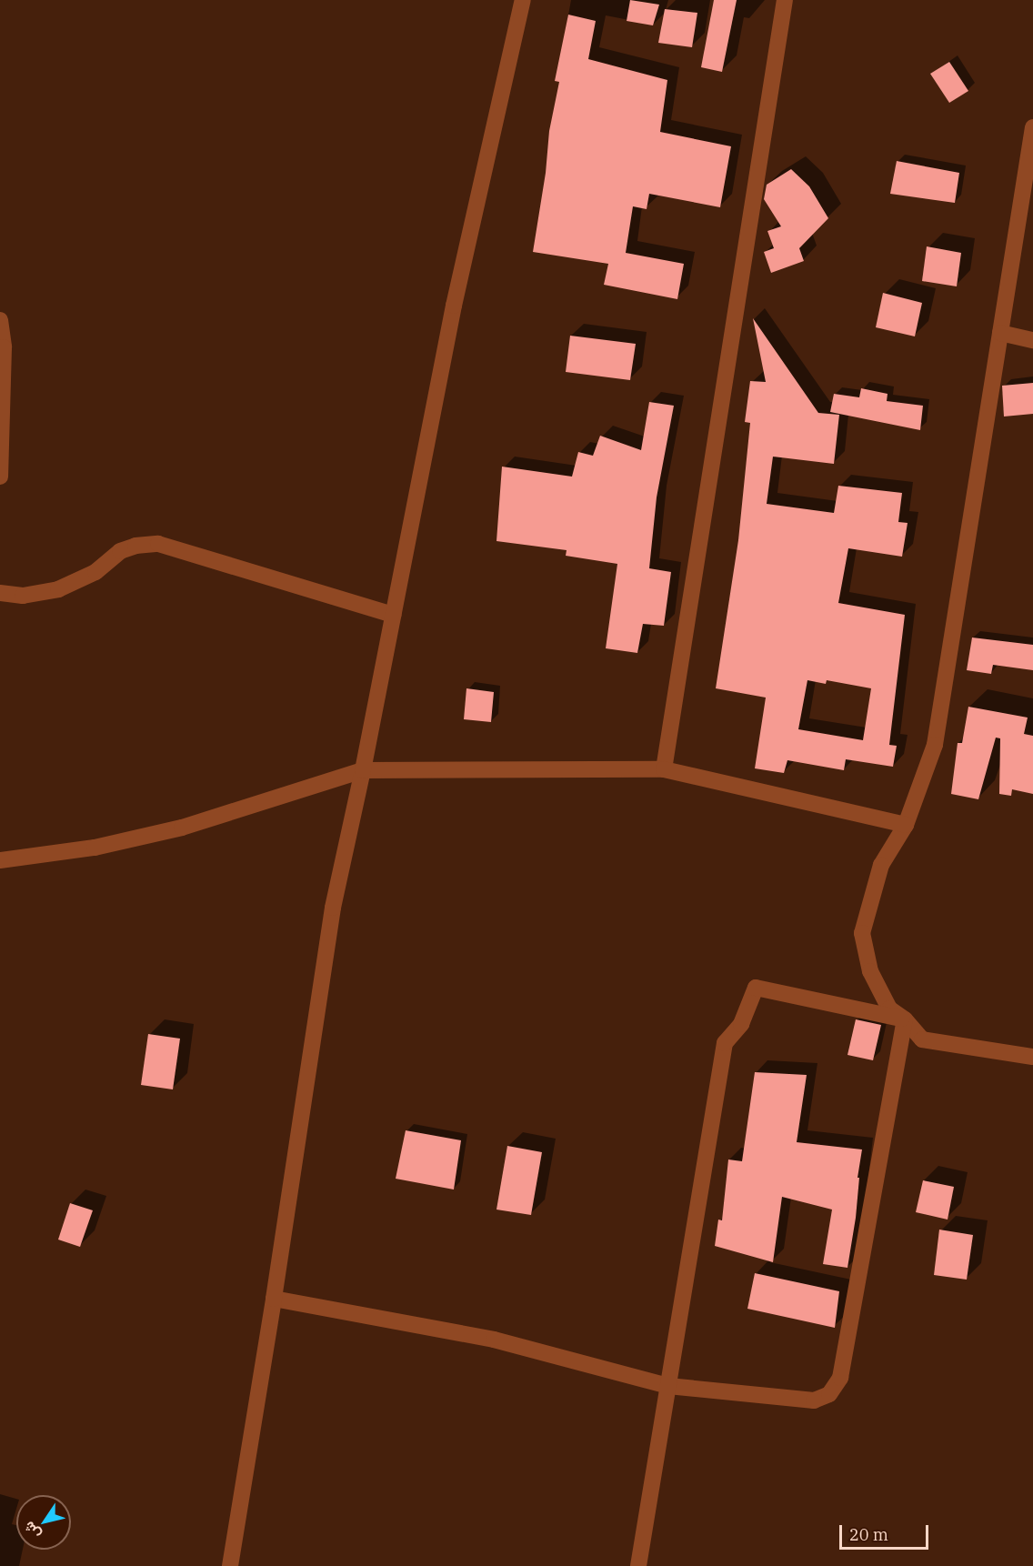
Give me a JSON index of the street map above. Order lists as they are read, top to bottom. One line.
{"scale_bar":"20 m","north":"bottom left"}
